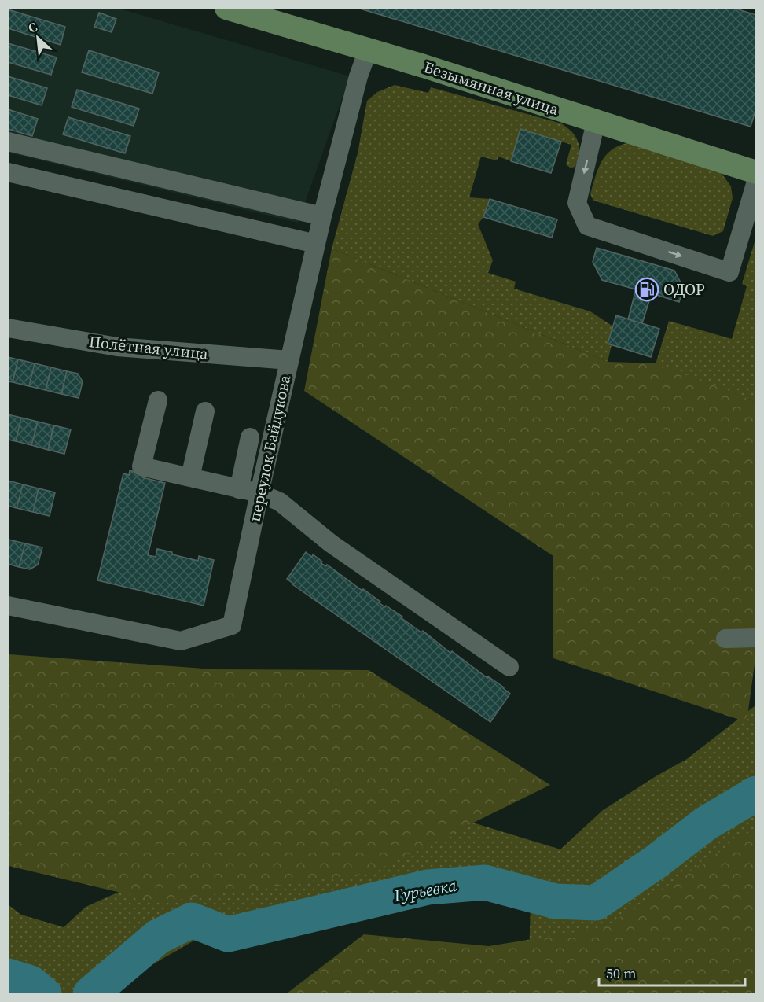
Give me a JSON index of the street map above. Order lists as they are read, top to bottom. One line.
{"streets":{"main road":["Безымянная улица"],"street":["Полётная улица","переулок Байдукова"]},"crossings":[["Безымянная улица","переулок Байдукова"],["Полётная улица","переулок Байдукова"]],"water":["Гурьевка"],"places":{"fuel station":["ОДОР"]},"scale_bar":"50 m","north":"top left"}
